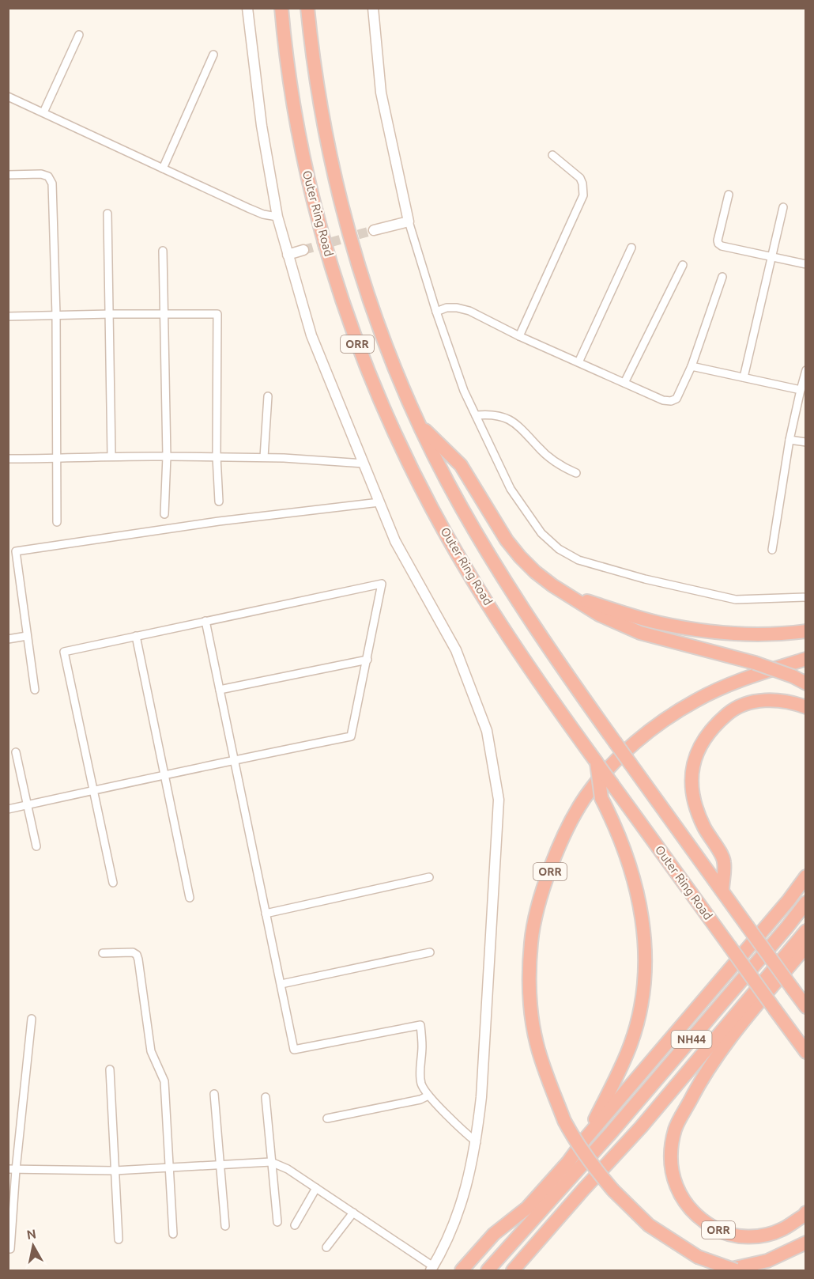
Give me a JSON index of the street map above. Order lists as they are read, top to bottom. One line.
{"streets":{"highway":["Outer Ring Road","ORR","NH44"]},"crossings":[["Outer Ring Road","ORR"],["ORR","NH44"]],"north":"top"}
